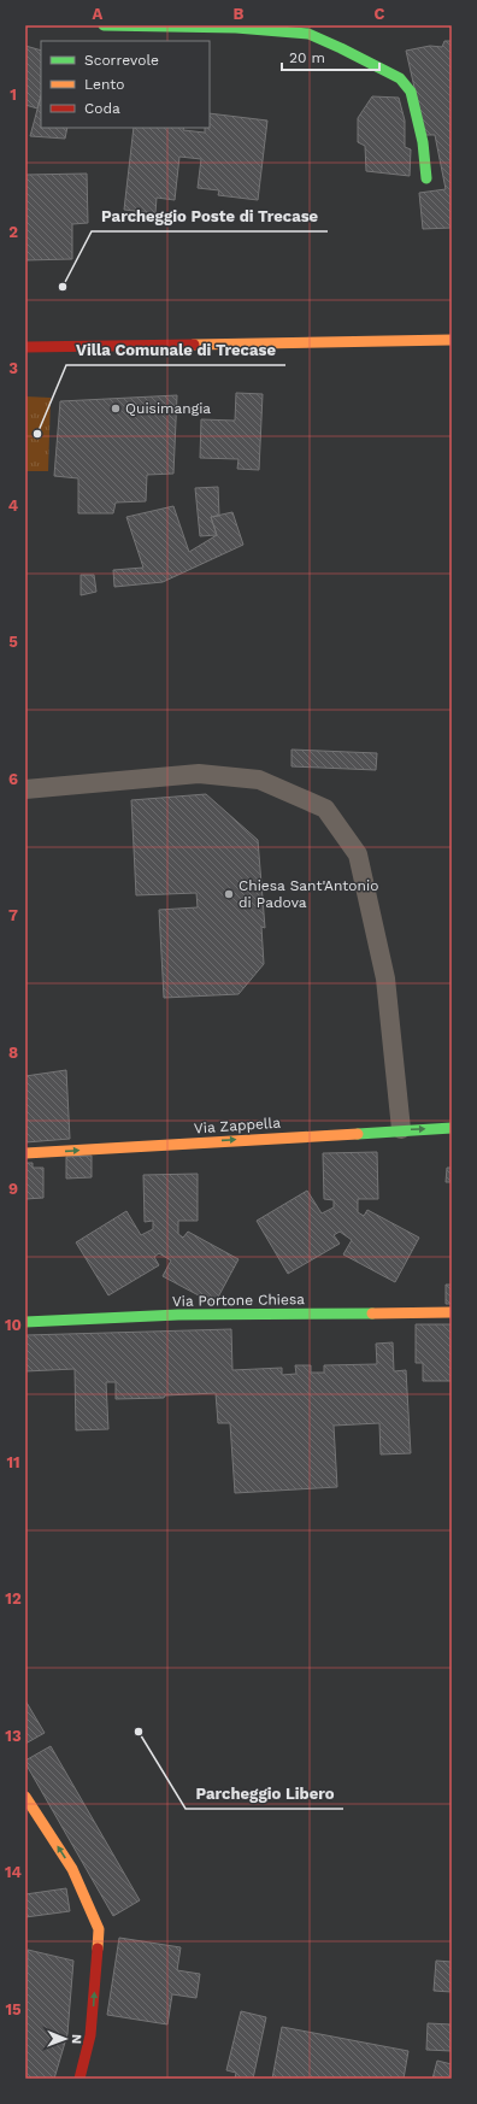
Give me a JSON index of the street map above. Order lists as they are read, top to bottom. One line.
{"streets":{"street":["Via Zappella","Via Portone Chiesa"]},"one_way":["Via Zappella"],"places":["Parcheggio Poste di Trecase","Quisimangia","Villa Comunale di Trecase","Chiesa Sant'Antonio di Padova","Parcheggio Libero"],"legend":["Scorrevole","Lento","Coda"],"scale_bar":"20 m","north":"right","grid":{"columns":["A","B","C"],"rows":["1","2","3","4","5","6","7","8","9","10","11","12","13","14","15"]}}
